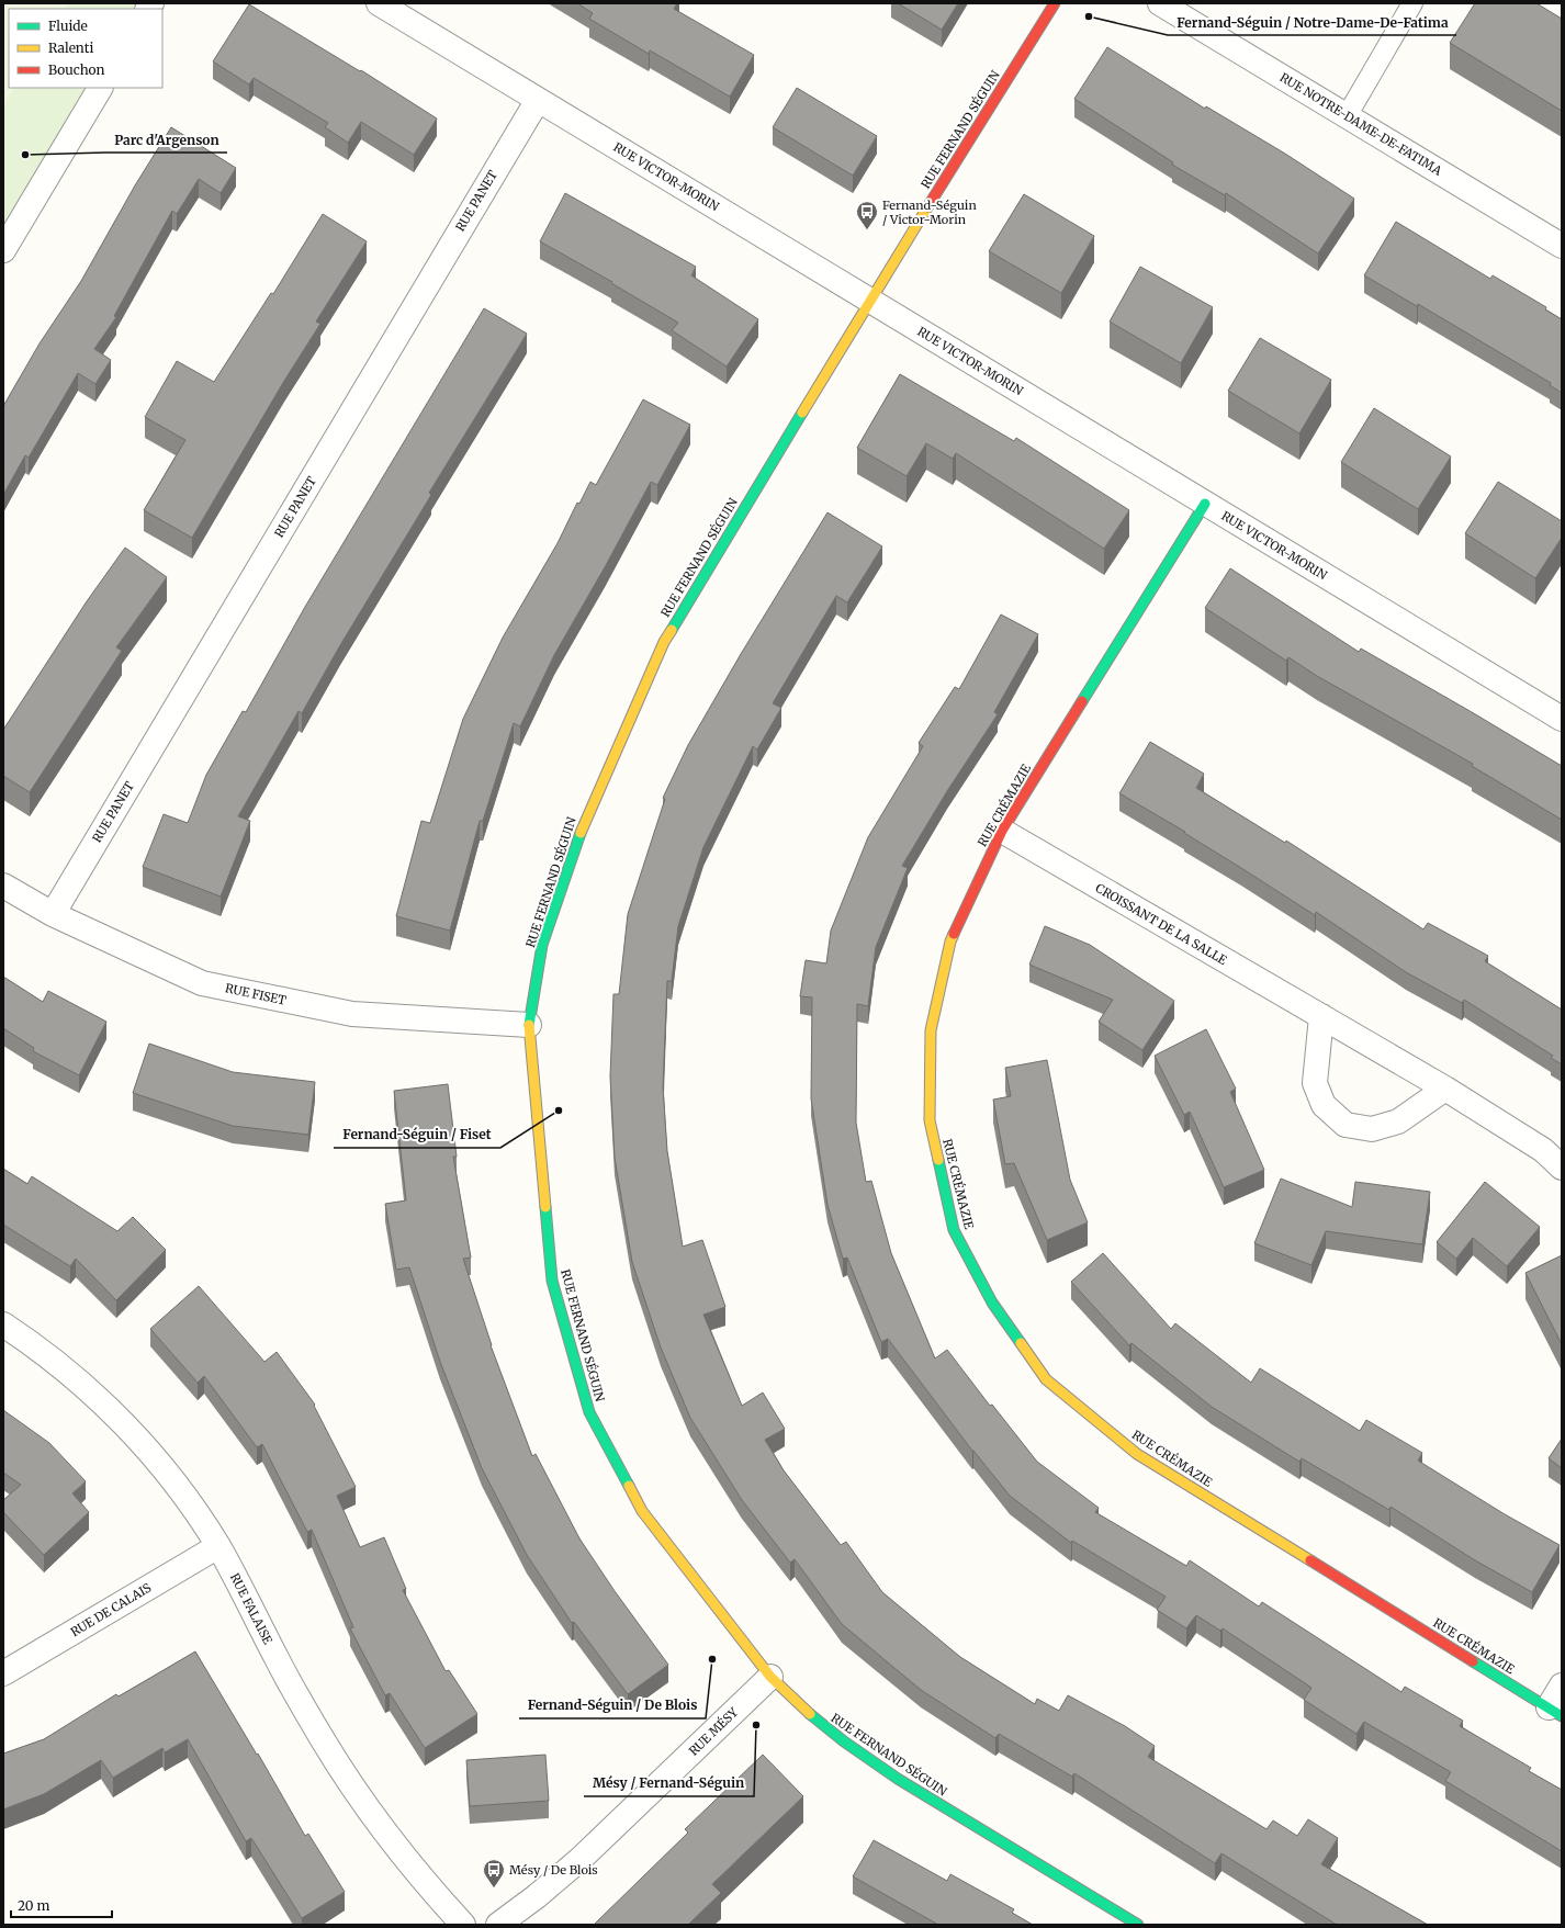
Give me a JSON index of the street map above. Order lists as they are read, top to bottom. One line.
{"streets":{"street":["RUE NOTRE-DAME-DE-FATIMA","RUE FERNAND SÉGUIN","RUE VICTOR-MORIN","RUE PANET","RUE CRÉMAZIE","CROISSANT DE LA SALLE","RUE FISET","RUE FALAISE","RUE DE CALAIS","RUE MÉSY"]},"crossings":[["RUE FERNAND SÉGUIN","RUE VICTOR-MORIN"],["RUE FERNAND SÉGUIN","RUE FISET"],["RUE FERNAND SÉGUIN","RUE MÉSY"],["RUE VICTOR-MORIN","RUE PANET"],["RUE VICTOR-MORIN","RUE CRÉMAZIE"],["RUE PANET","RUE FISET"],["RUE CRÉMAZIE","CROISSANT DE LA SALLE"],["RUE FALAISE","RUE DE CALAIS"]],"places":{"other":["Fernand-Séguin / Notre-Dame-De-Fatima","Parc d'Argenson","Fernand-Séguin / Fiset","Fernand-Séguin / De Blois","Mésy / Fernand-Séguin"],"bus stop":["Fernand-Séguin / Victor-Morin","Mésy / De Blois"]},"legend":["Fluide","Ralenti","Bouchon"],"scale_bar":"20 m"}
